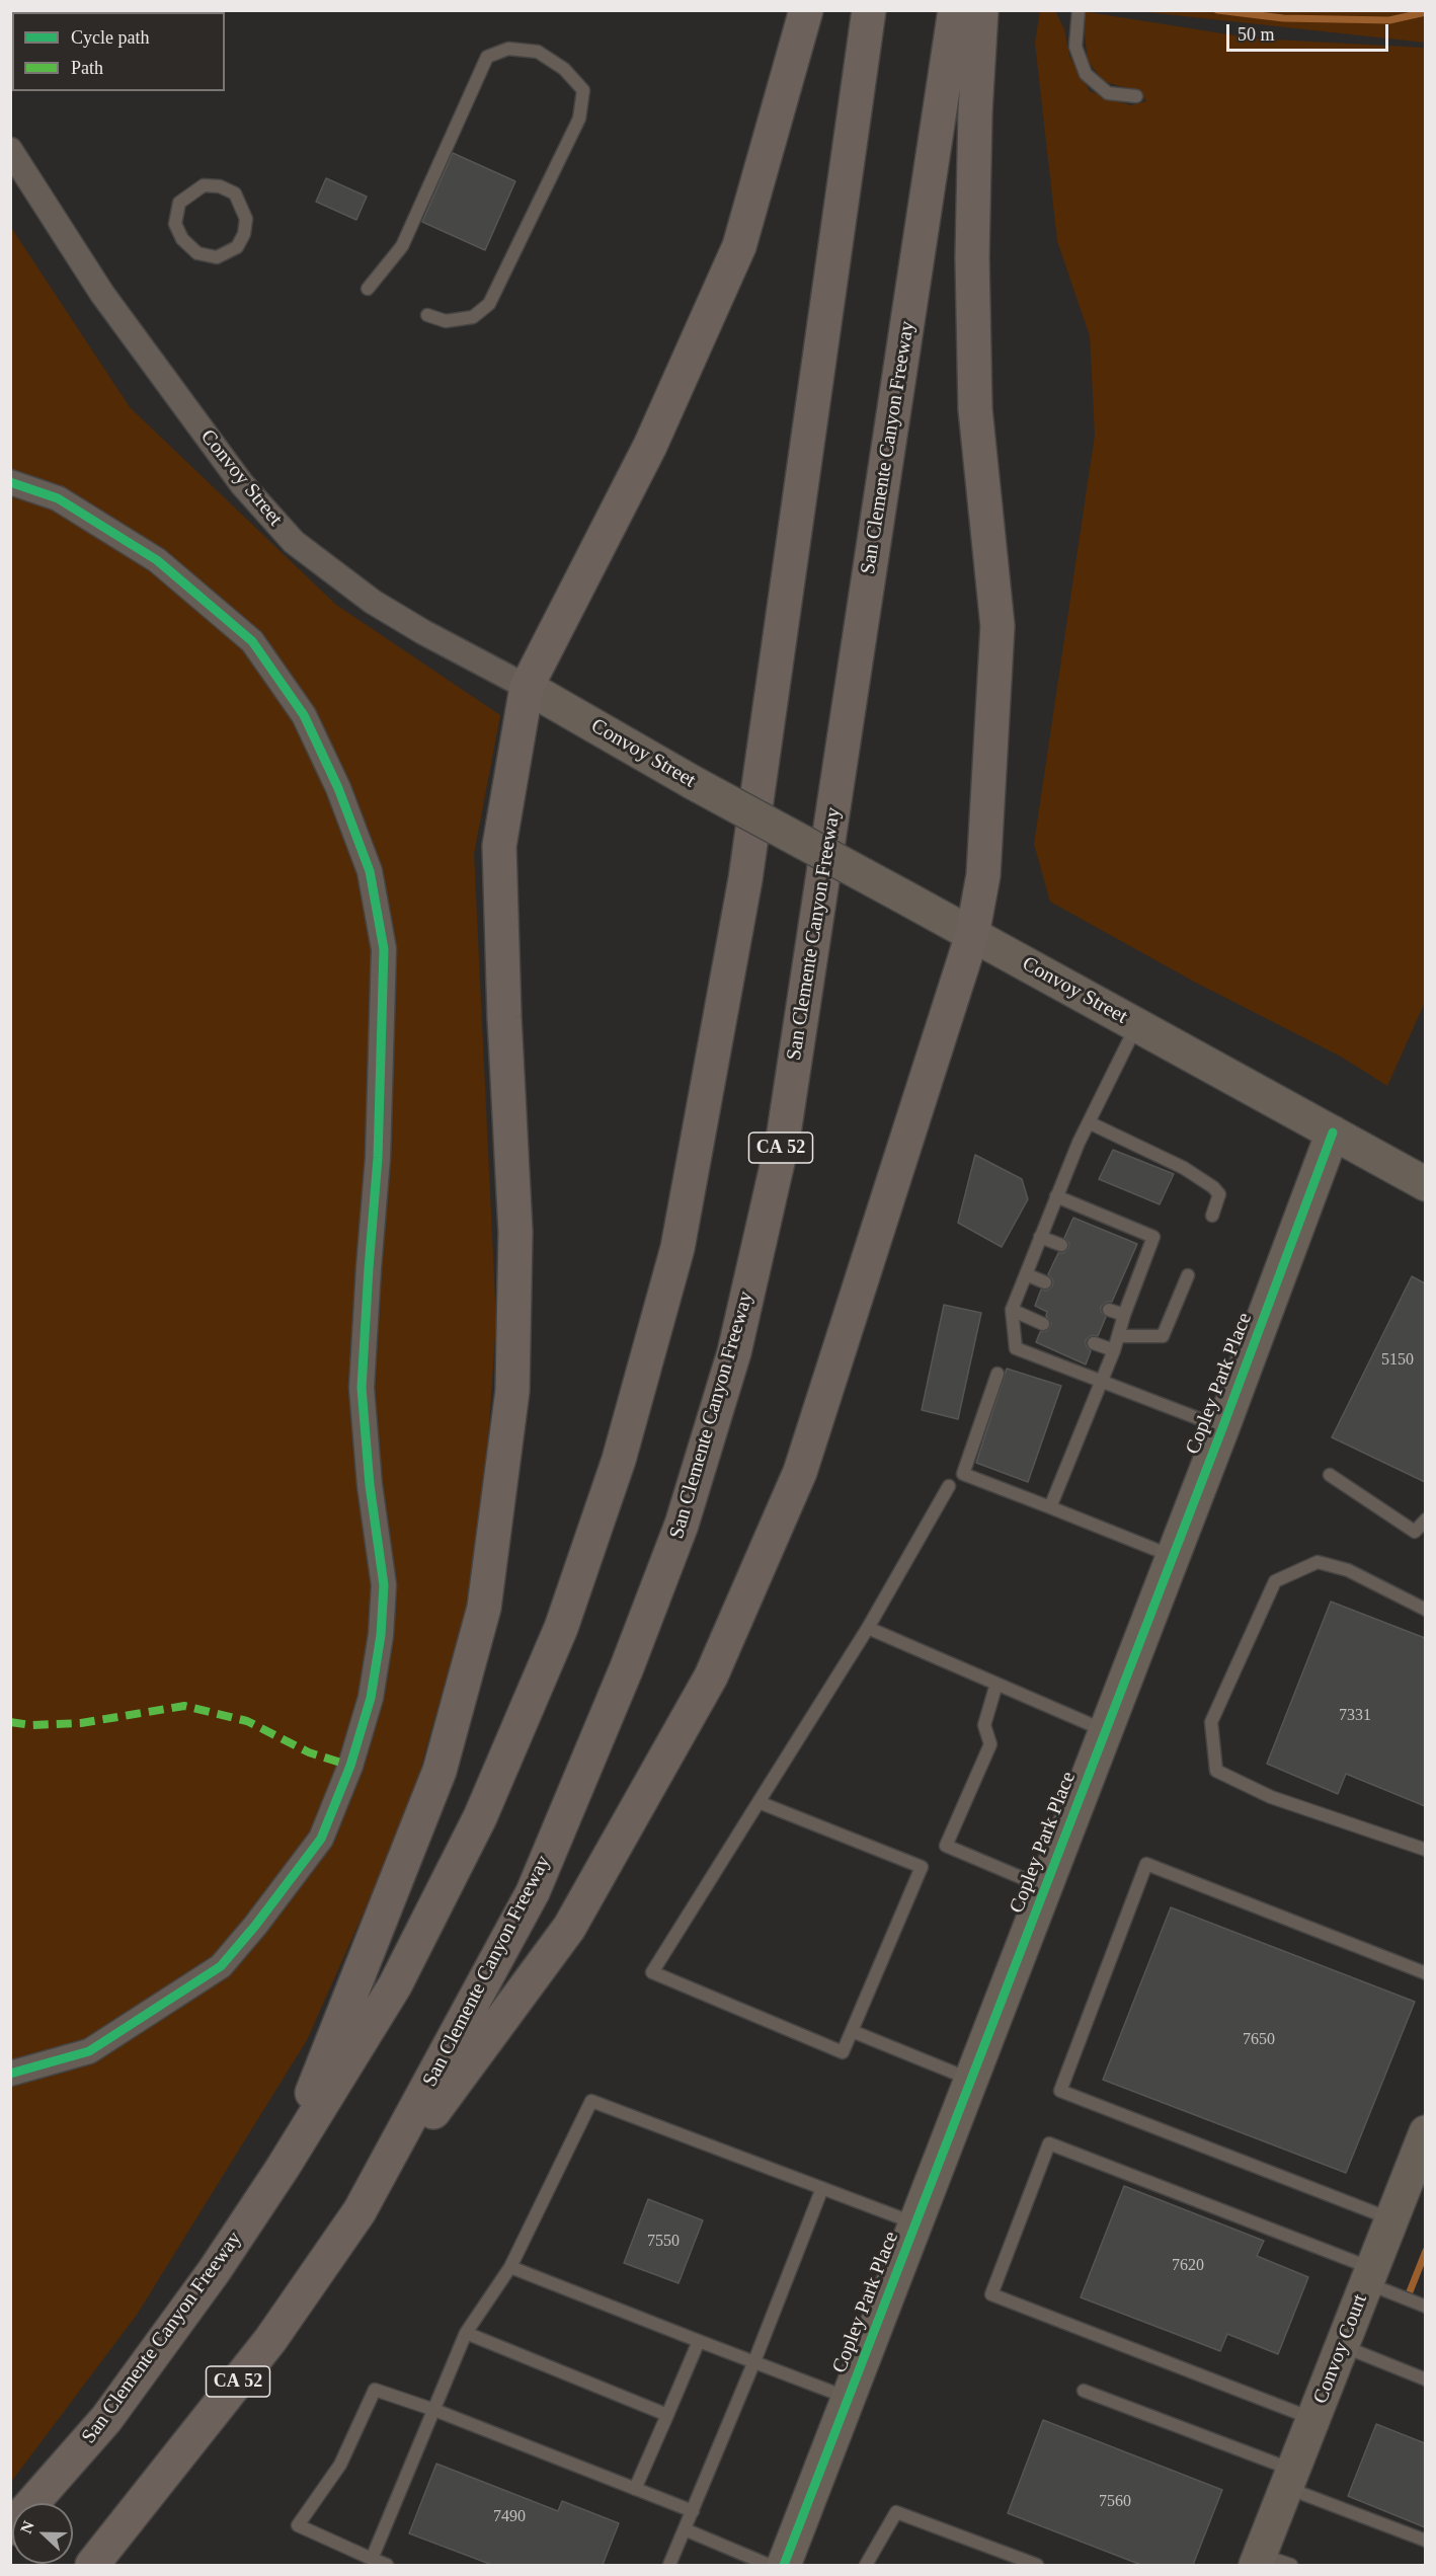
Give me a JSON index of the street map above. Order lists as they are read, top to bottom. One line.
{"streets":{"highway":["San Clemente Canyon Freeway","CA 52"],"main road":["Convoy Street","Copley Park Place","Convoy Court"]},"crossings":[["Convoy Street","Copley Park Place"]],"house_numbers":["5150","7331","7650","7550","7620","7560","7490"],"legend":["Cycle path","Path"],"scale_bar":"50 m","north":"left"}
